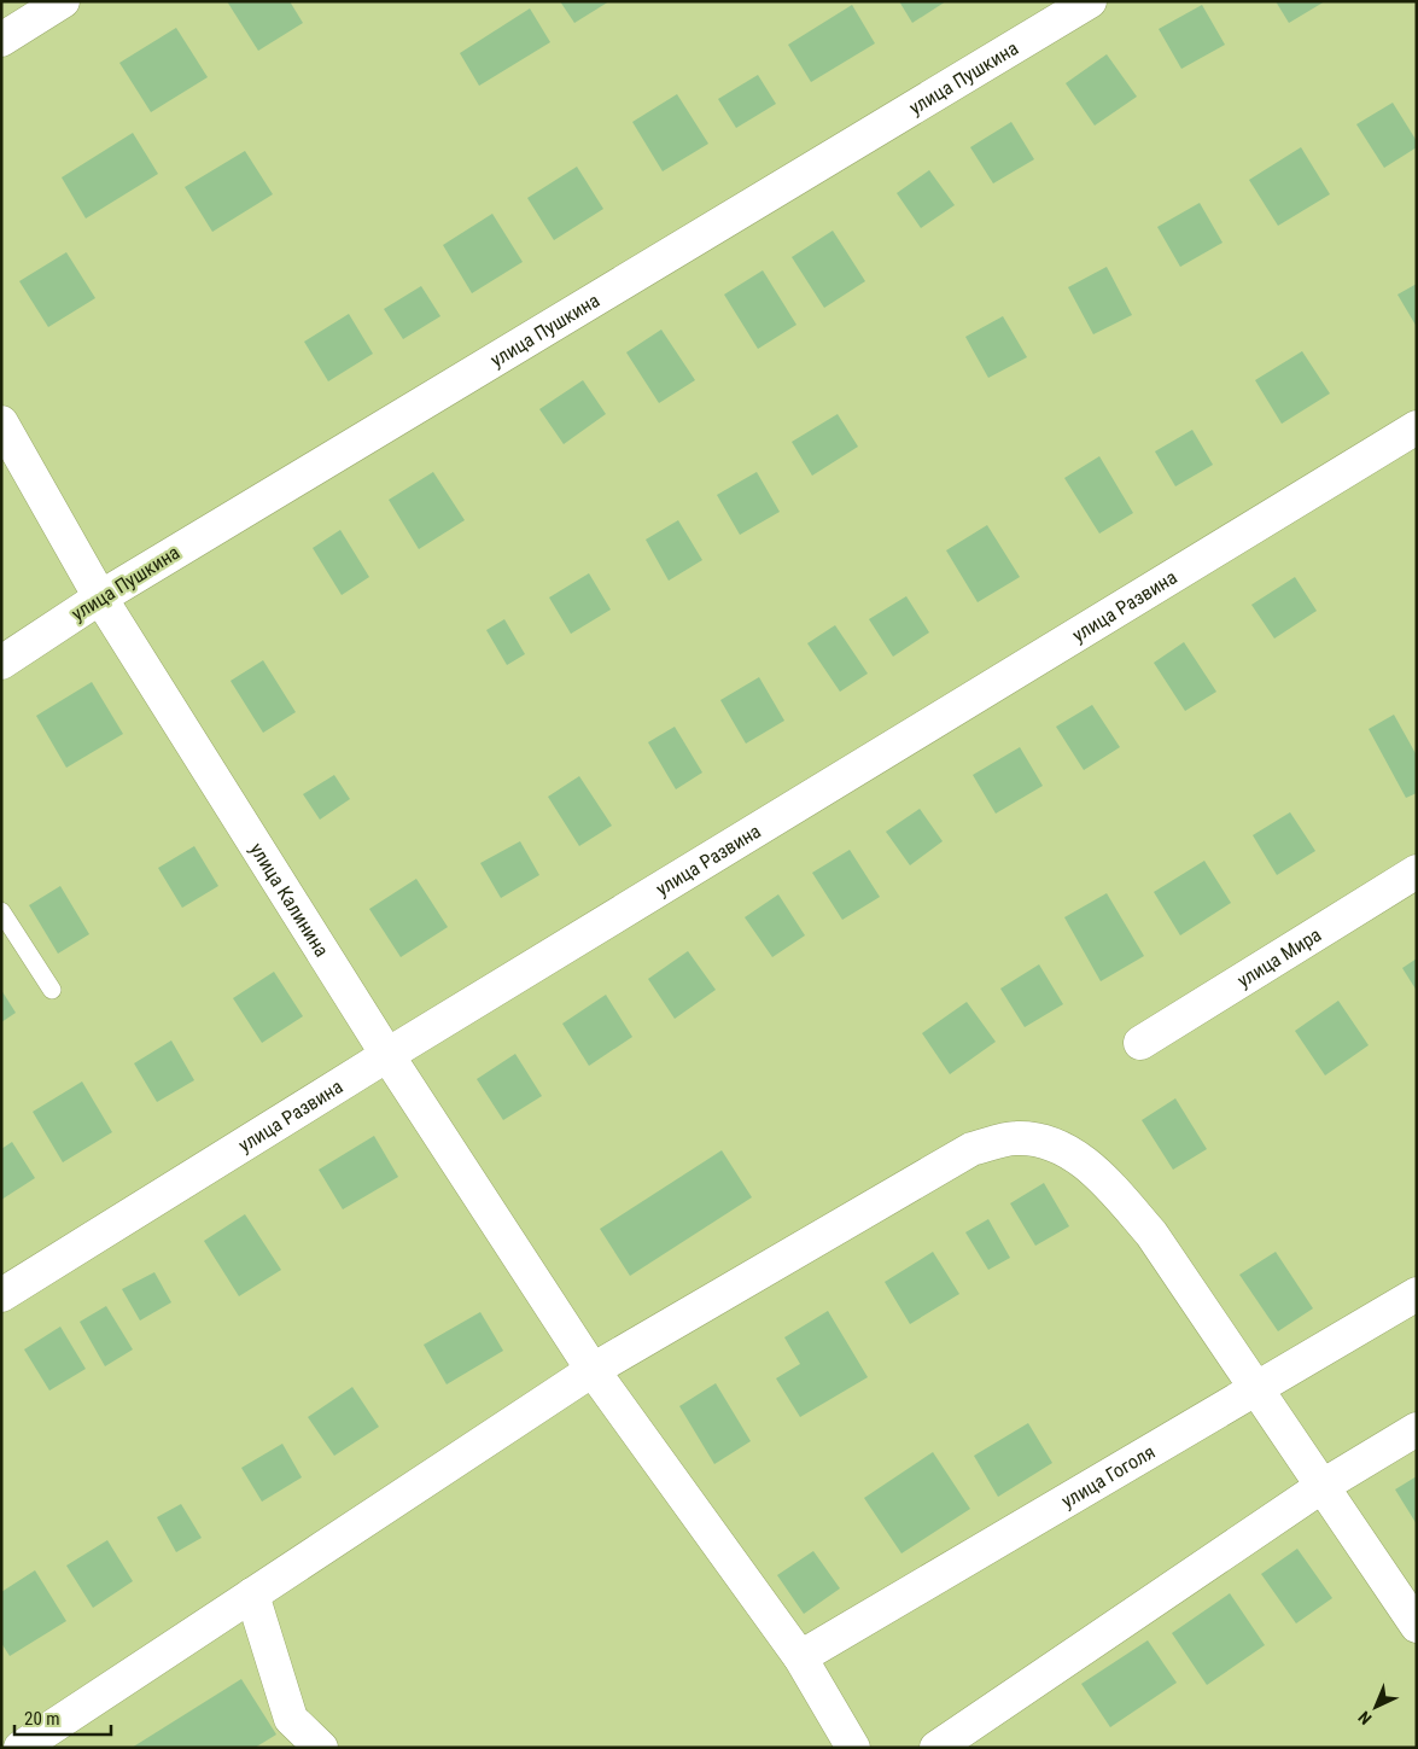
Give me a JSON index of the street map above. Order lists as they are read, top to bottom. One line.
{"streets":{"street":["улица Пушкина","улица Развина","улица Калинина","улица Мира","улица Гоголя"]},"crossings":[["улица Пушкина","улица Калинина"],["улица Развина","улица Калинина"],["улица Калинина","улица Гоголя"]],"scale_bar":"20 m","north":"bottom left"}
